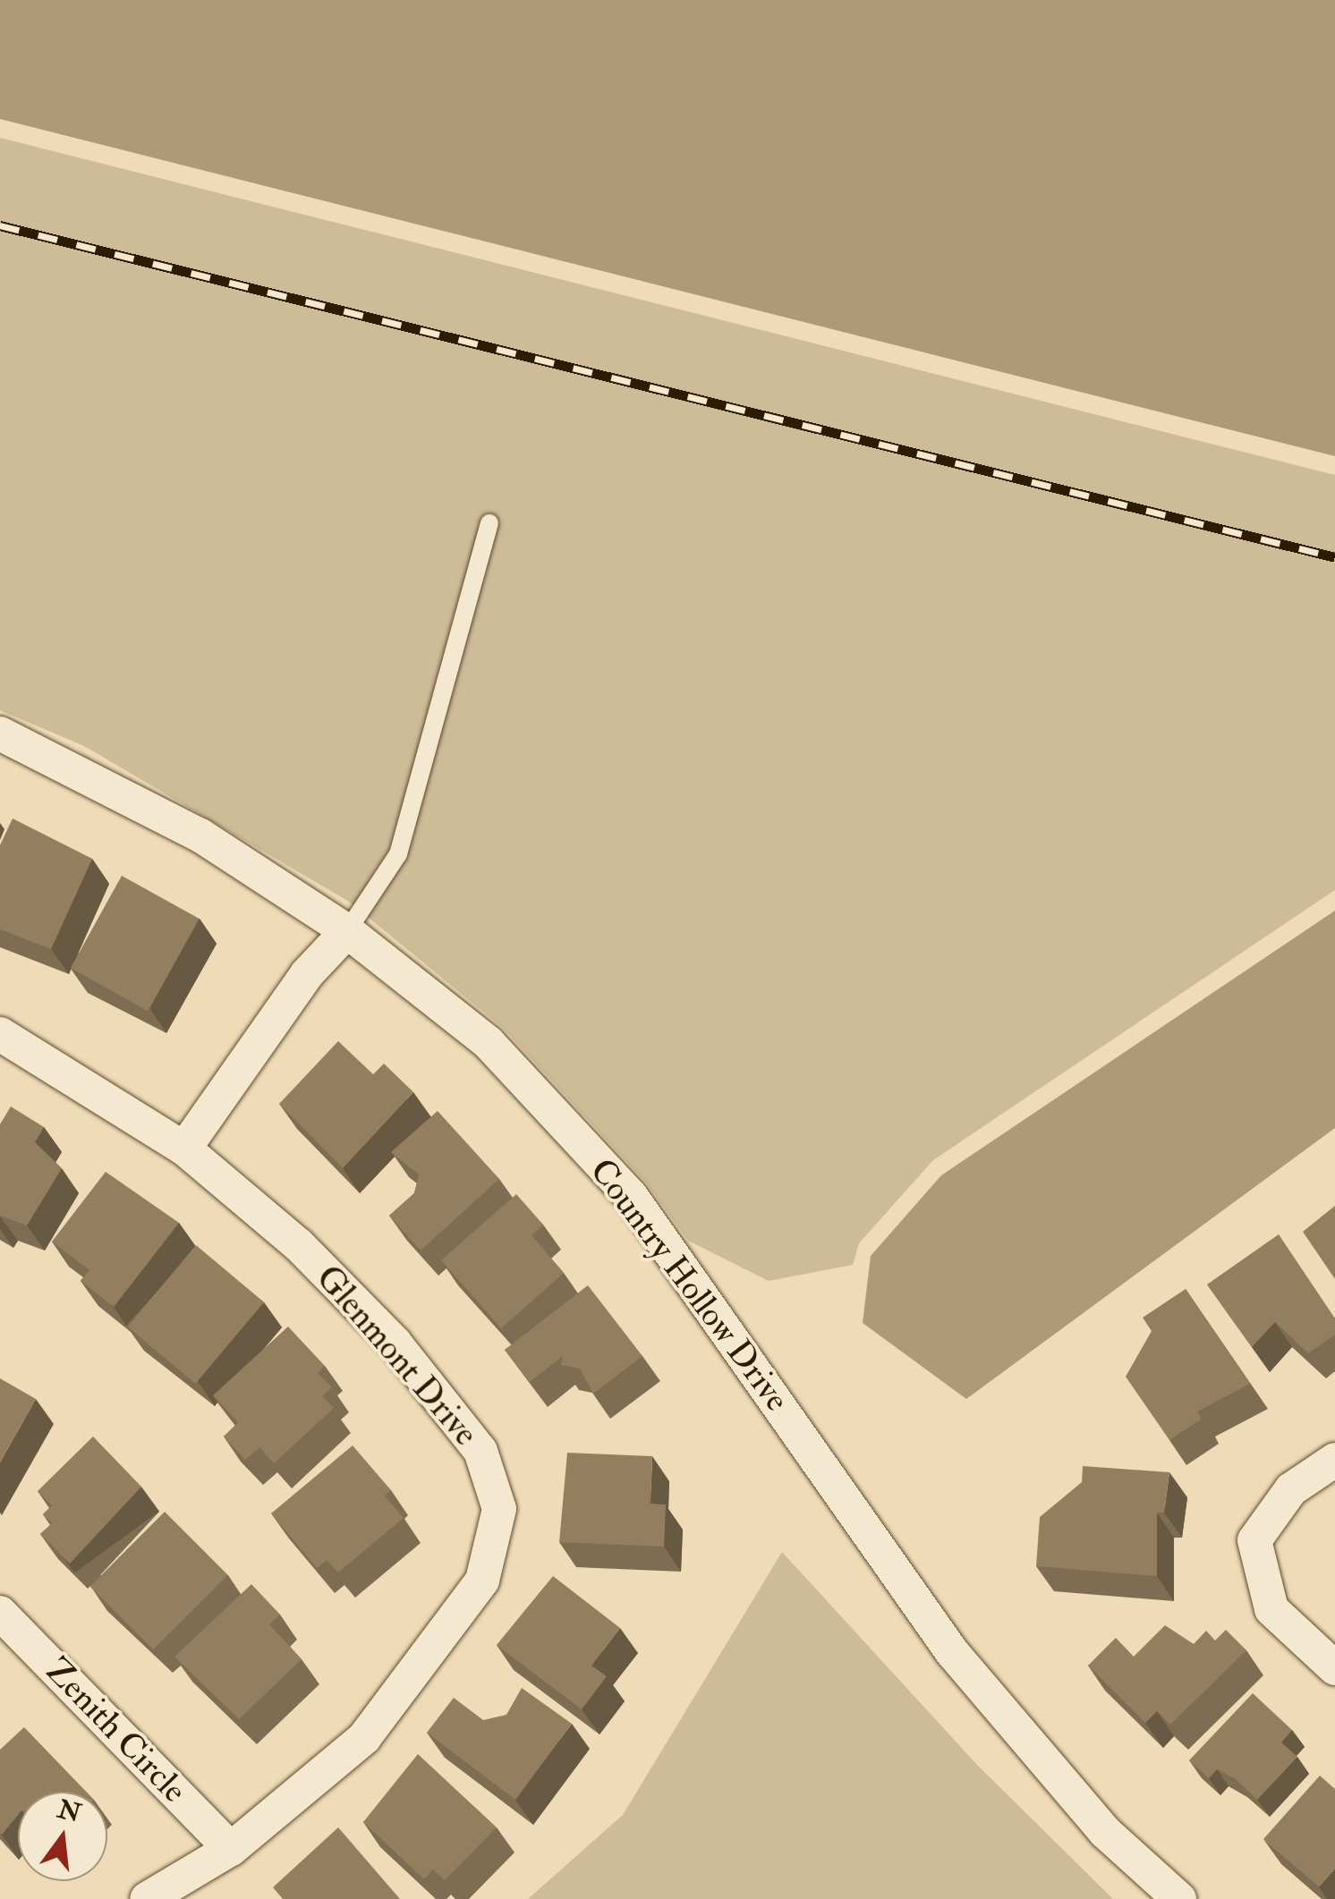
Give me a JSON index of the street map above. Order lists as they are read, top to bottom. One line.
{"streets":{"street":["Country Hollow Drive","Glenmont Drive","Zenith Circle"]},"crossings":[["Glenmont Drive","Zenith Circle"]],"north":"top"}
